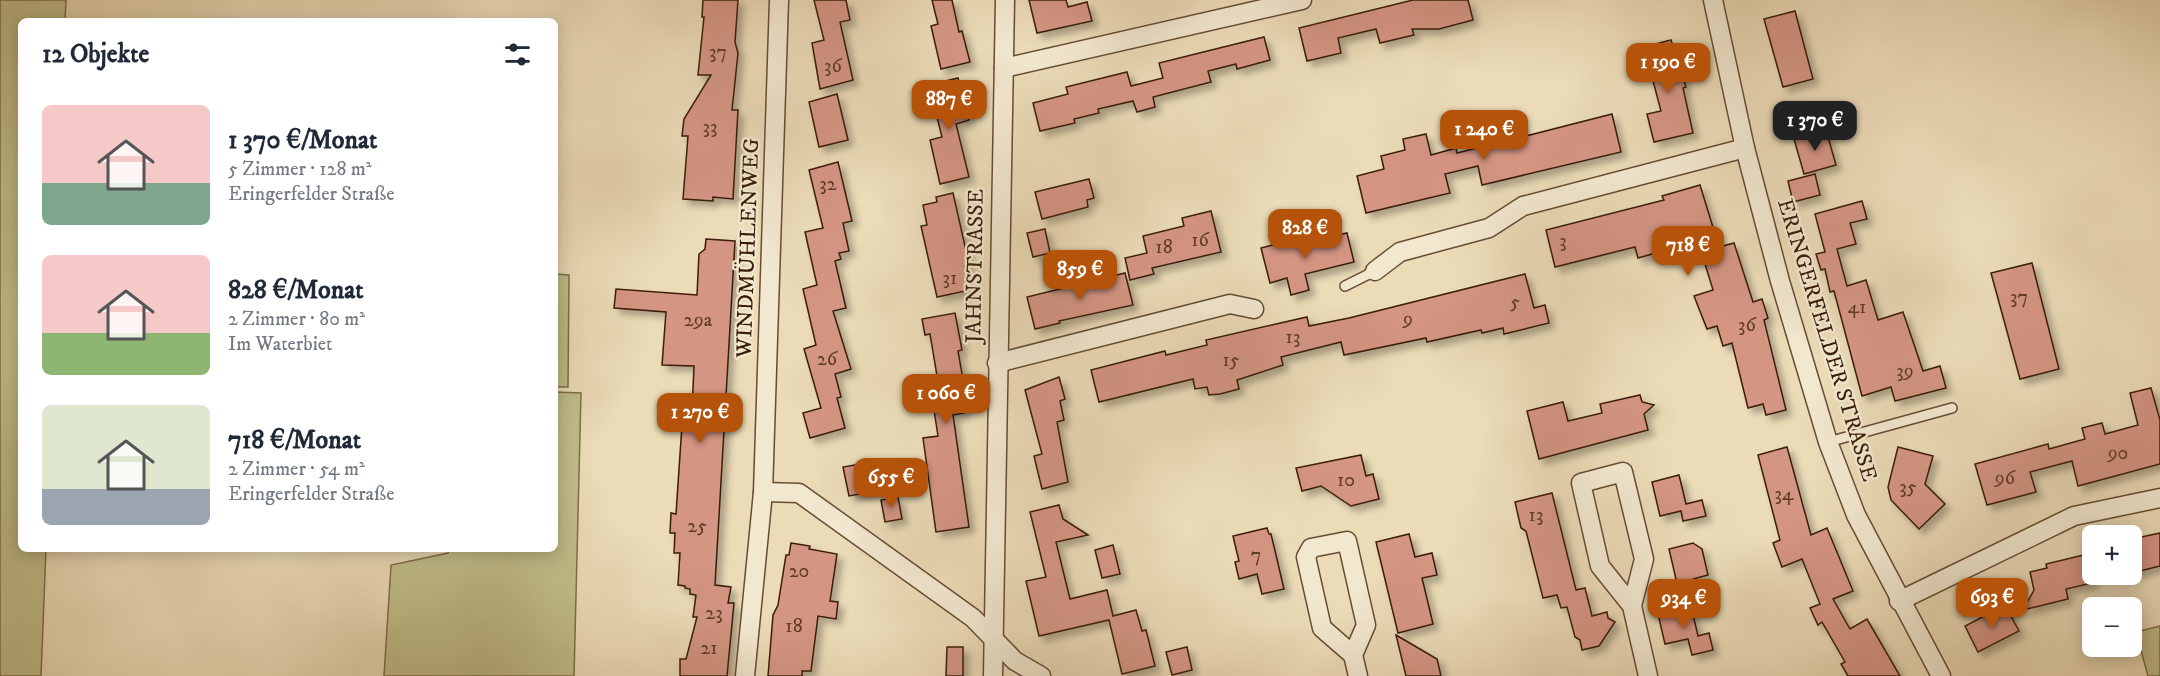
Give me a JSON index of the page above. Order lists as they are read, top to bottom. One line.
{"streets":{"street":["WINDMÜHLENWEG","JAHNSTRASSE","ERINGERFELDER STRASSE"]},"house_numbers":["37","36","33","32","16","3","18","31","37","5","41","9","29a","36","13","26","15","39","90","96","10","35","34","13","25","7","20","23","18","21"],"page":{"heading":"12 Objekte","price":["1 190 €","887 €","1 370 €","1 240 €","828 €","718 €","859 €","1 060 €","1 270 €","655 €","693 €","934 €"],"list":[{"name":"1 370 €/Monat","note":"5 Zimmer · 128 m² · Eringerfelder Straße"},{"name":"828 €/Monat","note":"2 Zimmer · 80 m² · Im Waterbiet"},{"name":"718 €/Monat","note":"2 Zimmer · 54 m² · Eringerfelder Straße"}],"map_buttons":["+","−"]}}
